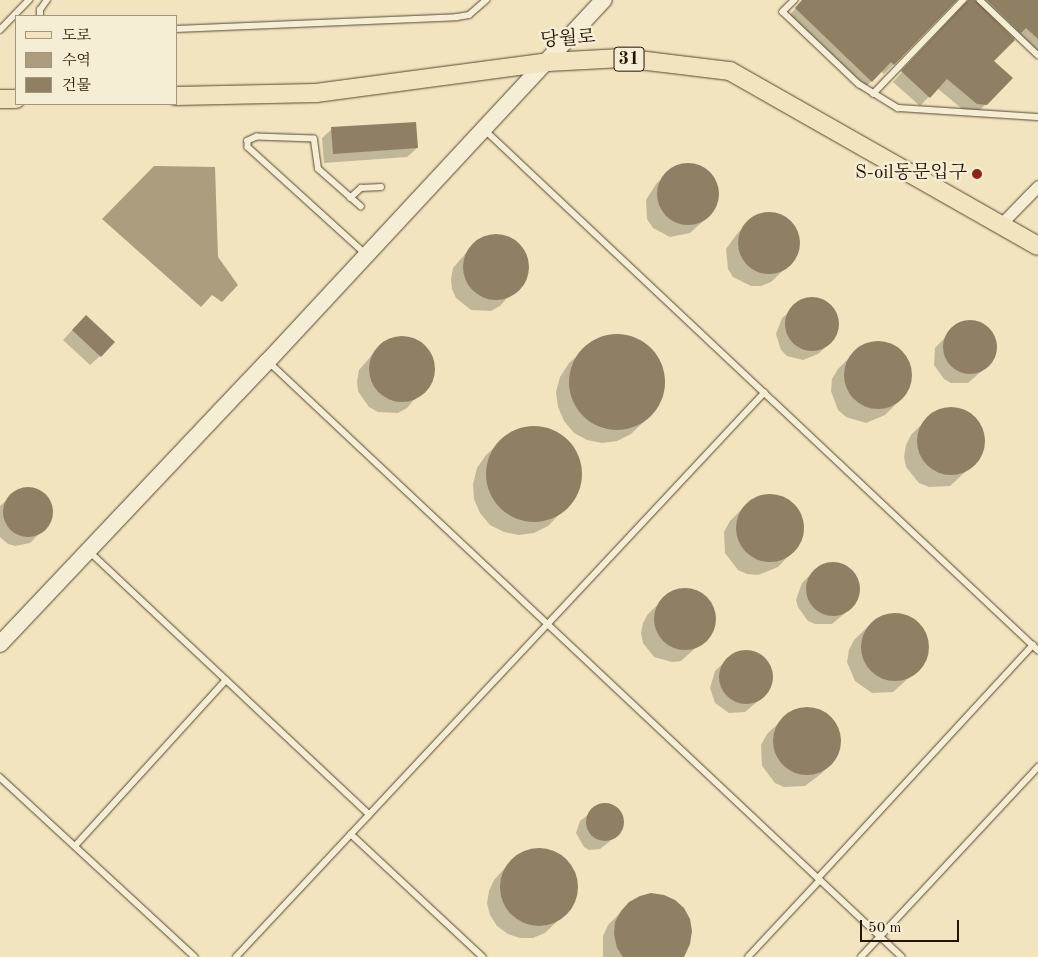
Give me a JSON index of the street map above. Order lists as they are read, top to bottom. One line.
{"streets":{"main road":["당월로","31"]},"places":["S-oil동문입구"],"legend":["도로","수역","건물"],"scale_bar":"50 m"}
